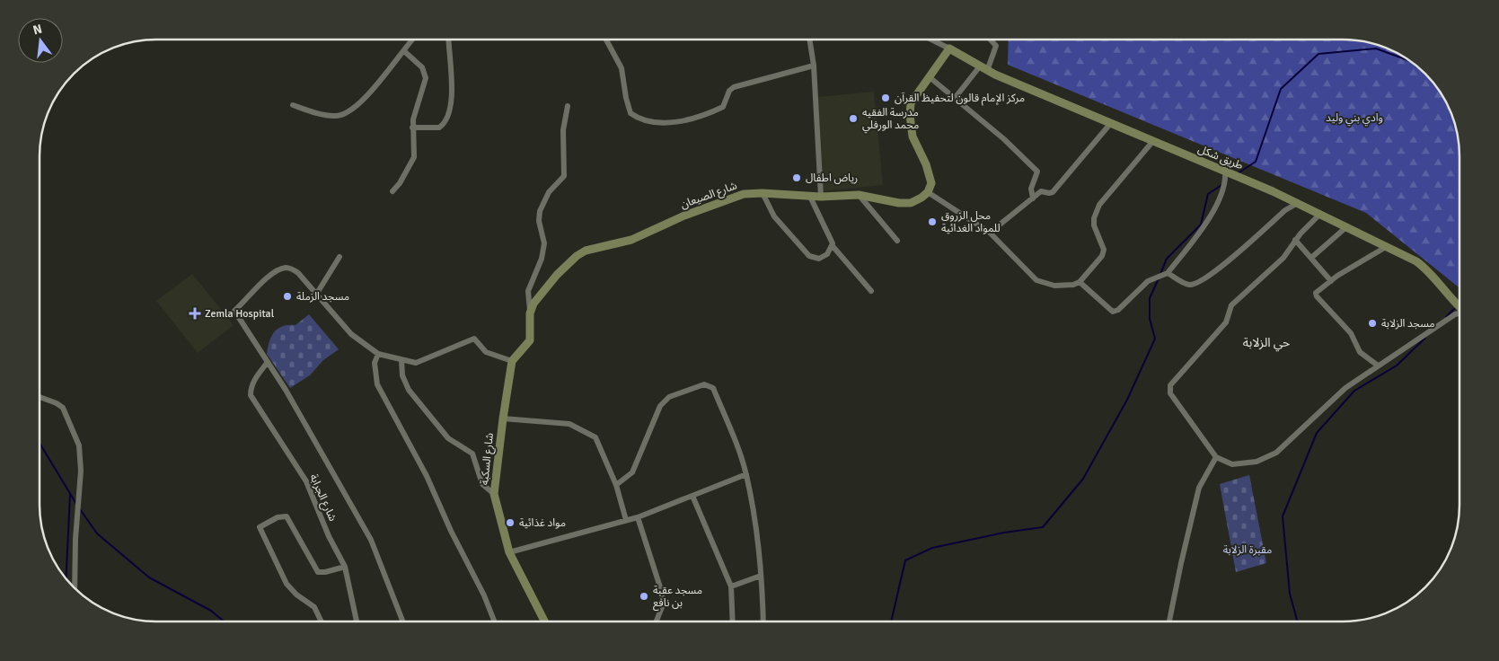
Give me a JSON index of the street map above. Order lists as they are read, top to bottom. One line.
{"streets":{"main road":["طريق شكل","شارع الصيعان","شارع السكبة"],"street":["شارع الجرابة"]},"crossings":[["شارع الصيعان","شارع السكبة"]],"districts":["حي الزلابة"],"parks":["وادي بني وليد","مقبرة الزلابة"],"places":{"other":["مركز الإمام قالون لتحفيظ القرآن","مدرسة الفقيه محمد الورفلي","رياض اطفال","محل الزروق للمواد الغدائية","مسجد الزملة","مسجد الزلابة","مواد غذائية","مسجد عقبة بن نافع"],"health":["Zemla Hospital"]},"north":"top"}
